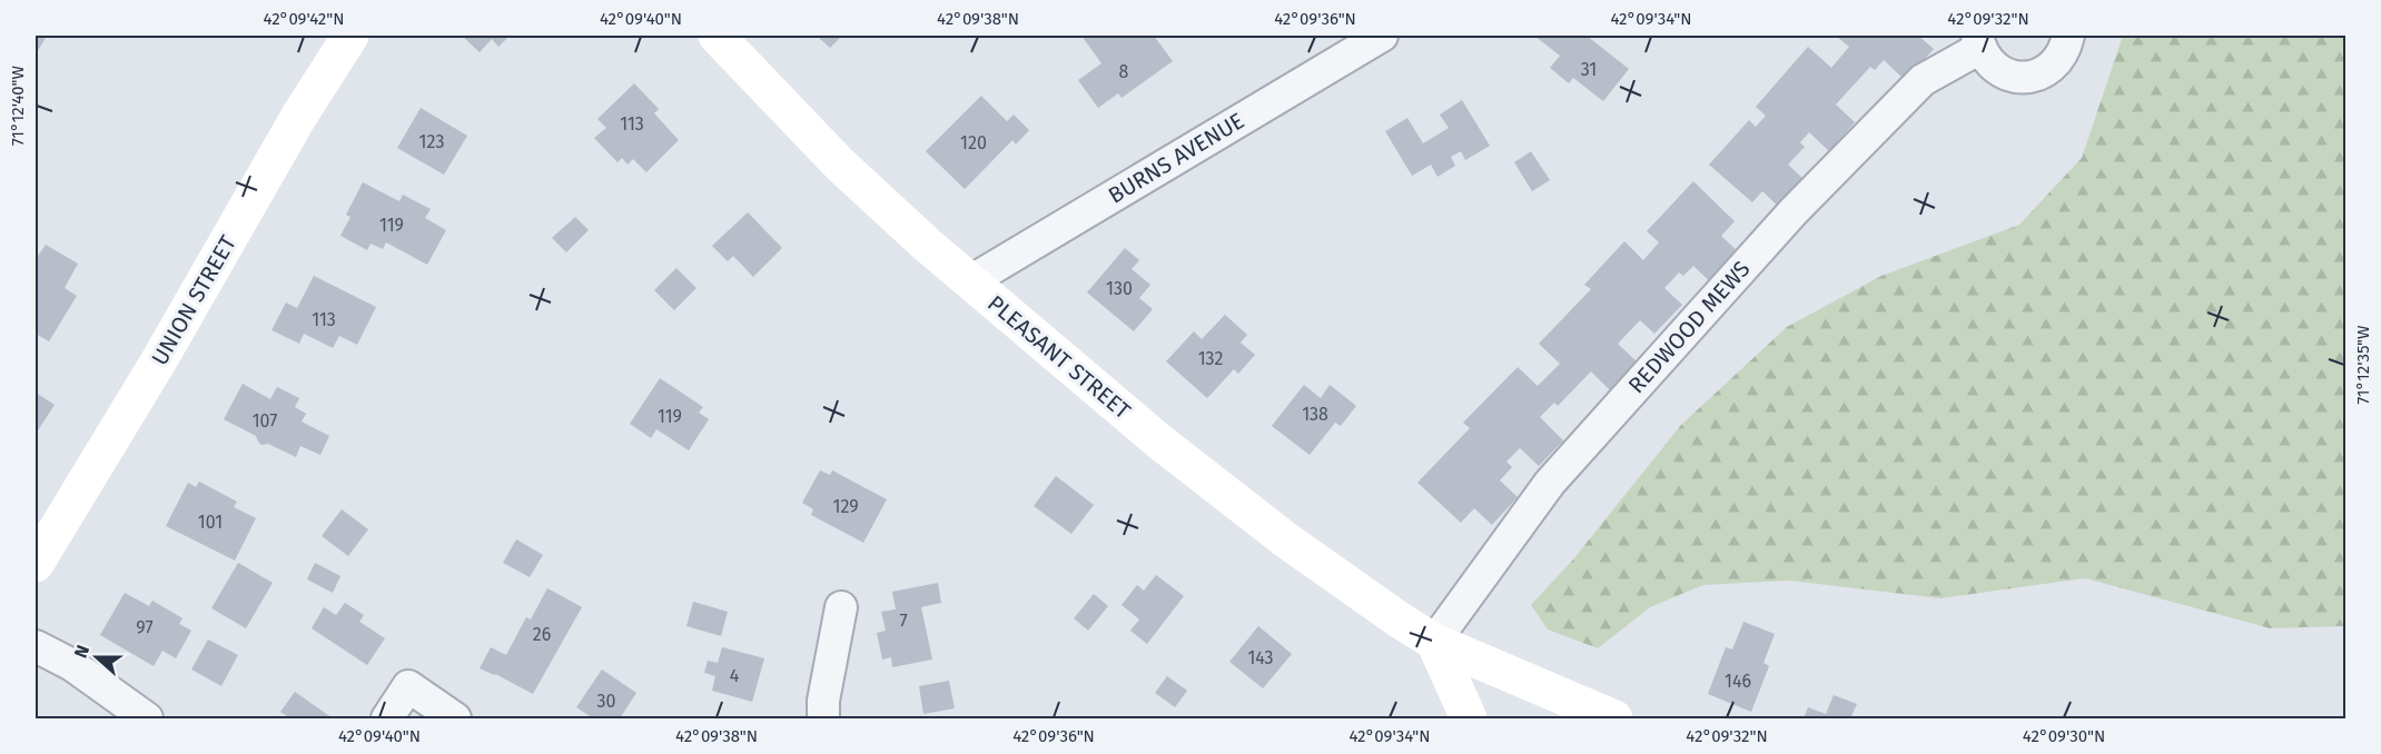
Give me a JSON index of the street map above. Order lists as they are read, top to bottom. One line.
{"streets":{"street":["BURNS AVENUE","UNION STREET","REDWOOD MEWS","PLEASANT STREET"]},"crossings":[["BURNS AVENUE","PLEASANT STREET"],["REDWOOD MEWS","PLEASANT STREET"]],"house_numbers":["31","8","113","123","120","119","130","113","132","138","119","107","129","101","7","97","26","143","4","146","30"],"north":"left","coordinates":["42°09'42\"N","42°09'40\"N","42°09'38\"N","42°09'36\"N","42°09'34\"N","42°09'32\"N","71°12'40\"W","71°12'35\"W","42°09'30\"N"]}
